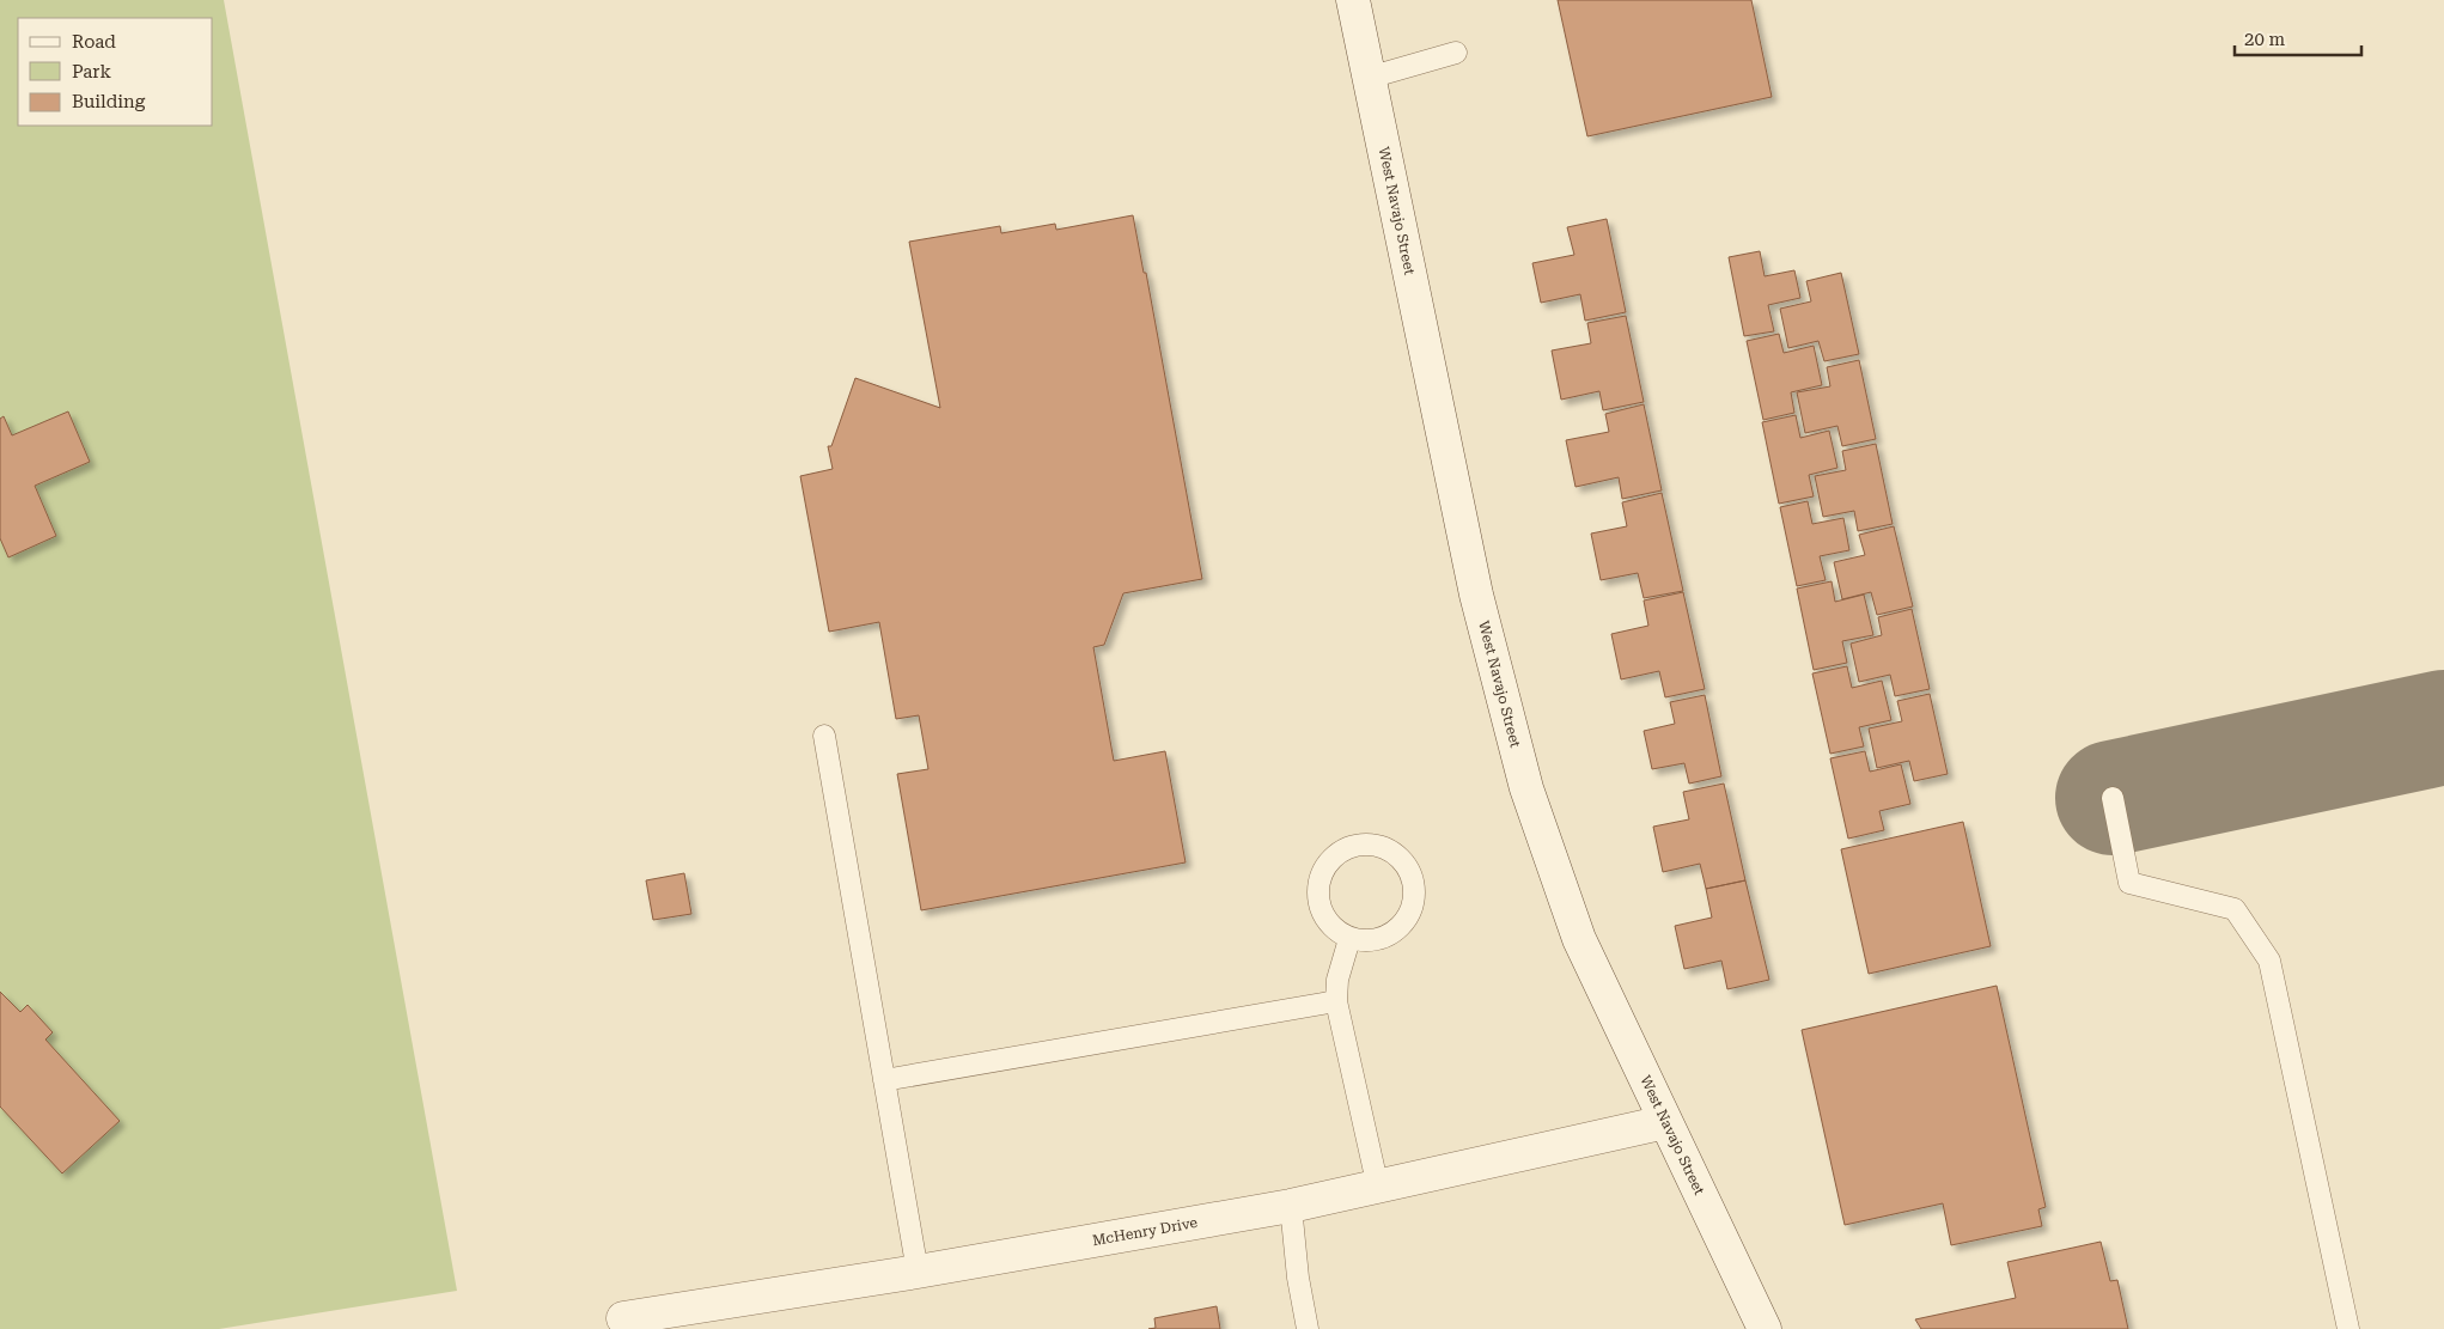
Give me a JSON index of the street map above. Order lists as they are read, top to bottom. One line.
{"streets":{"street":["West Navajo Street","McHenry Drive"]},"crossings":[["West Navajo Street","McHenry Drive"]],"legend":["Road","Park","Building"],"scale_bar":"20 m"}
